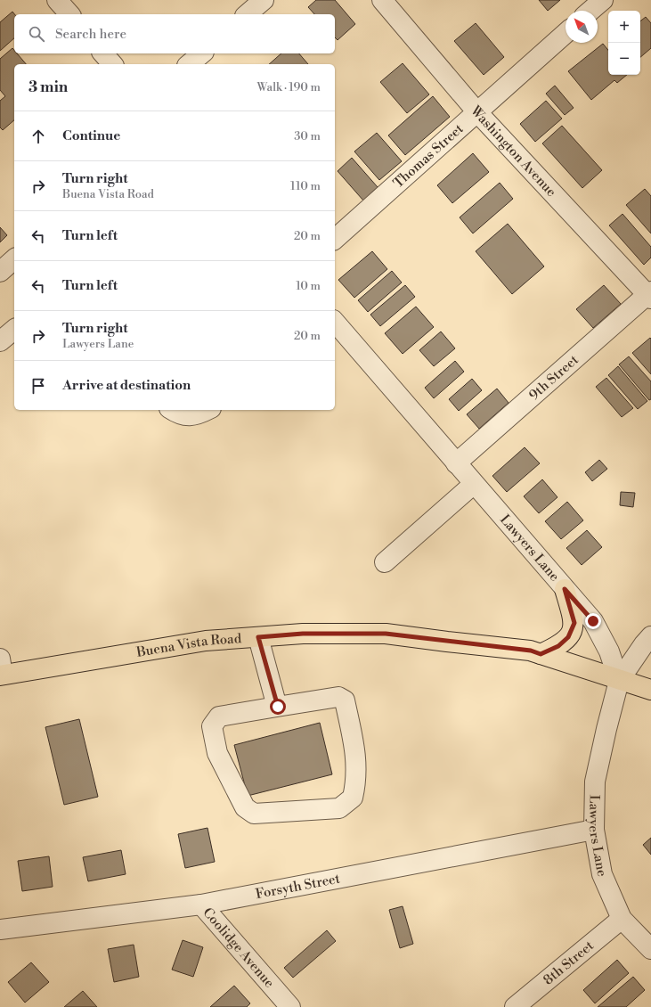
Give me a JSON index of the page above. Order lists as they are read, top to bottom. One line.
{"streets":{"main road":["Buena Vista Road"],"street":["Washington Avenue","Thomas Street","9th Street","Lawyers Lane","Forsyth Street","Coolidge Avenue","8th Street"]},"crossings":[["Washington Avenue","Thomas Street"],["Washington Avenue","9th Street"],["9th Street","Lawyers Lane"],["Lawyers Lane","Buena Vista Road"],["Lawyers Lane","Forsyth Street"],["Lawyers Lane","8th Street"],["Forsyth Street","Coolidge Avenue"]],"north":"top left","page":{"map_buttons":["+","−"],"search":"Search here","heading":["3 min","Walk · 190 m"],"list":[["Continue","30 m"],["Turn right","Buena Vista Road","110 m"],["Turn left","20 m"],["Turn left","10 m"],["Turn right","Lawyers Lane","20 m"],"Arrive at destination"]}}
